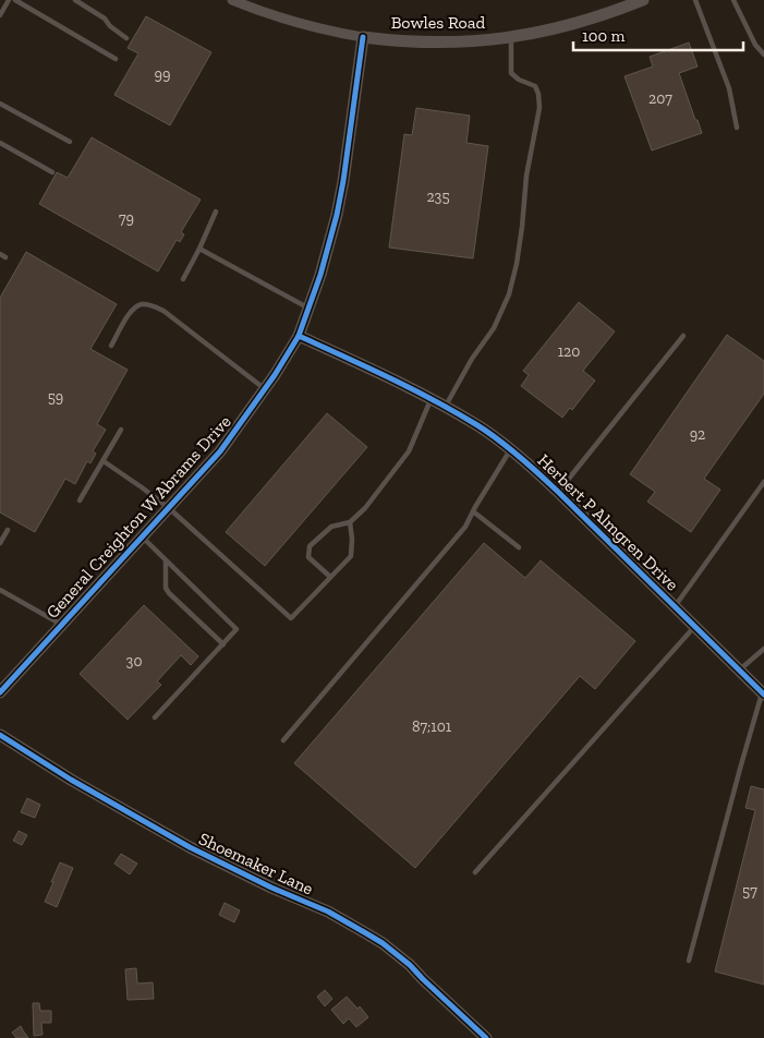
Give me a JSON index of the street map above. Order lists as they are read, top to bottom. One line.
{"streets":{"street":["Bowles Road","General Creighton W Abrams Drive","Herbert P Almgren Drive","Shoemaker Lane"]},"crossings":[["Bowles Road","General Creighton W Abrams Drive"],["General Creighton W Abrams Drive","Herbert P Almgren Drive"]],"house_numbers":["99","207","235","79","120","59","92","30","87;101","57"],"scale_bar":"100 m"}
